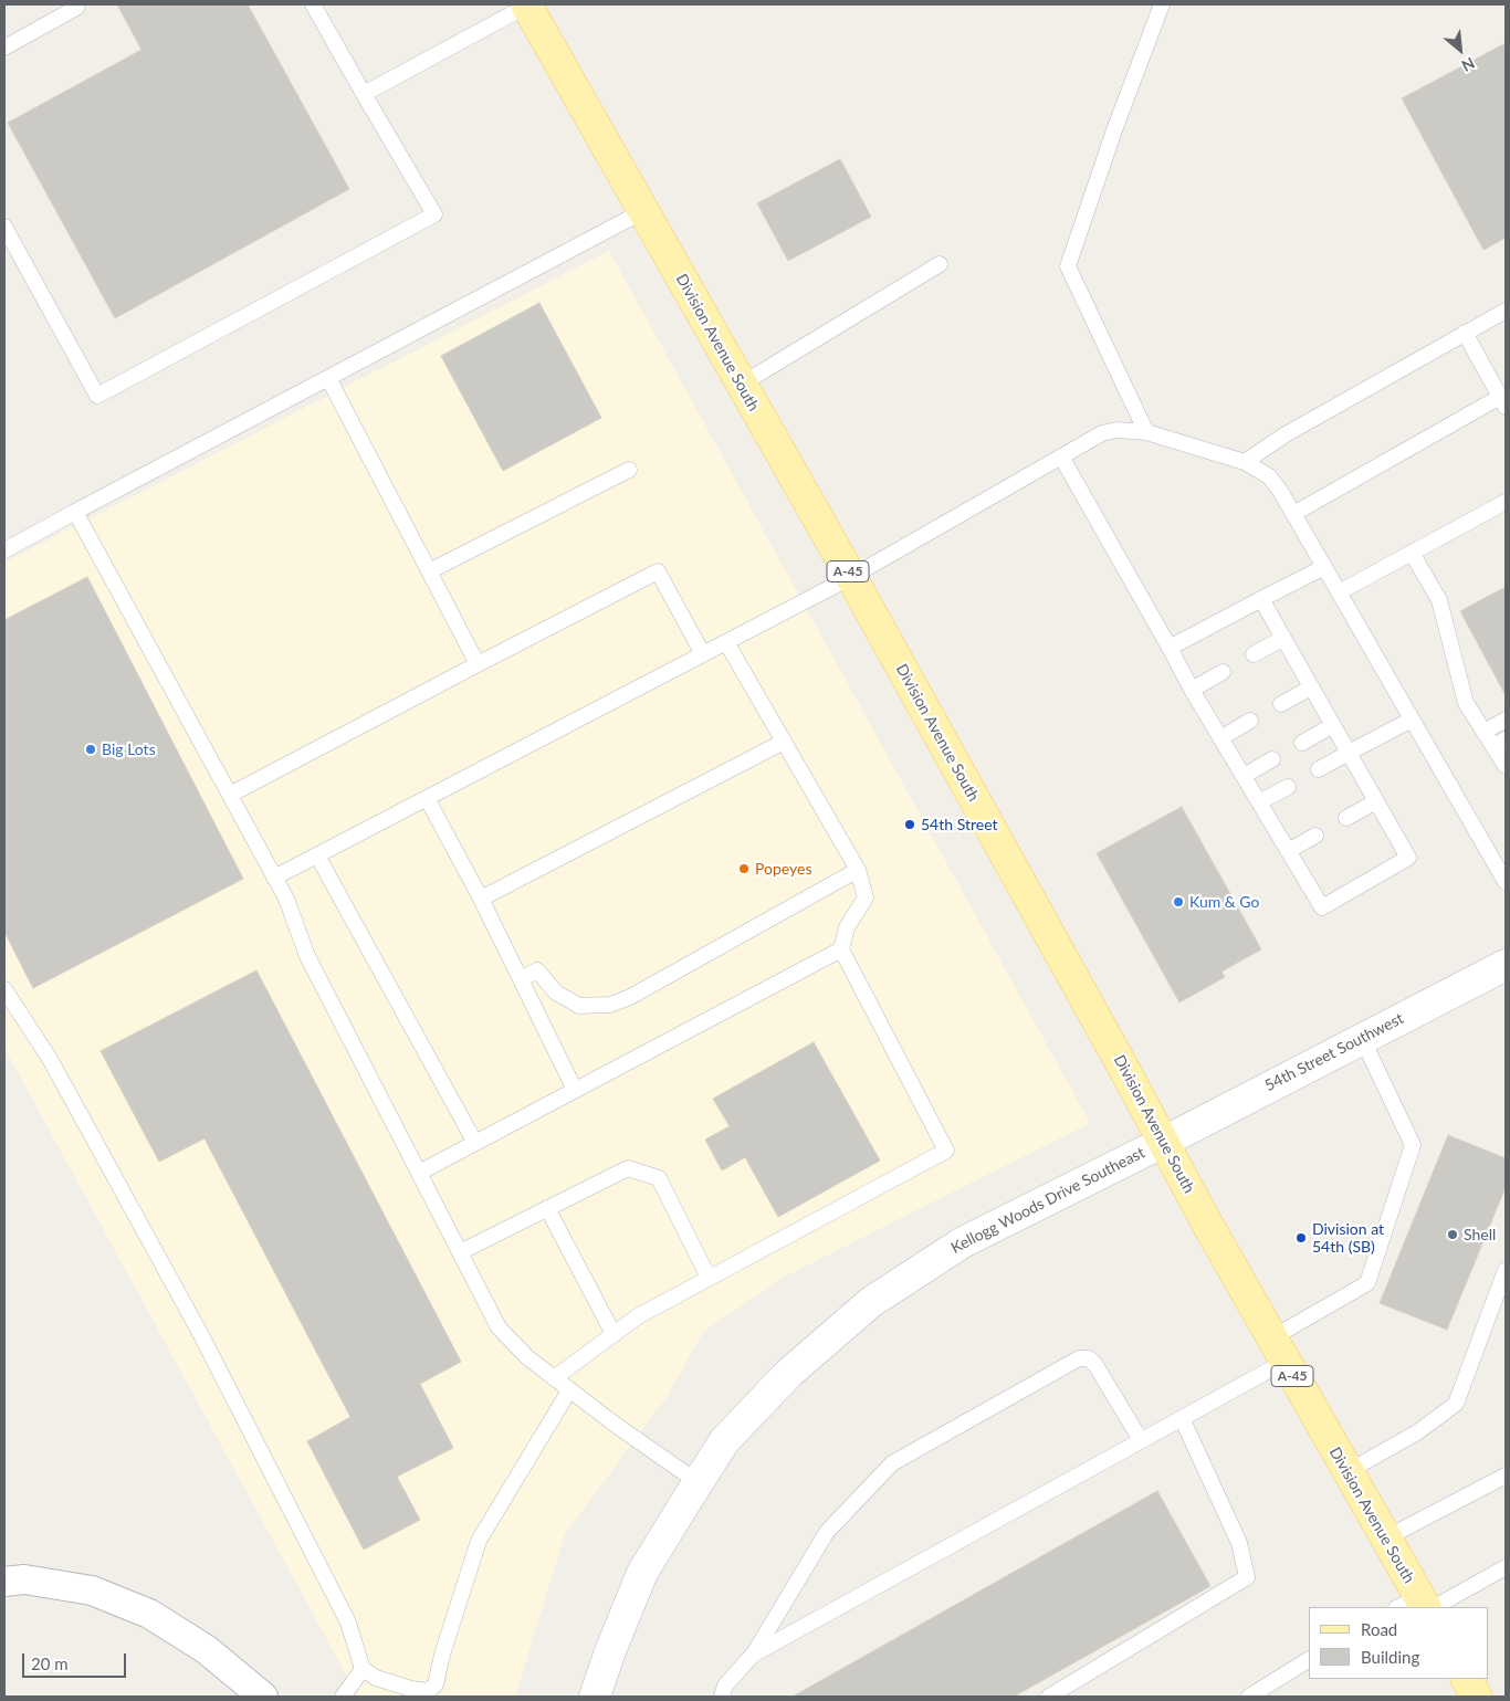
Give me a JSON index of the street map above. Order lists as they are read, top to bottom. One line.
{"streets":{"main road":["Division Avenue South","A-45","54th Street Southwest","Kellogg Woods Drive Southeast"]},"crossings":[["Division Avenue South","54th Street Southwest"],["Division Avenue South","Kellogg Woods Drive Southeast"],["54th Street Southwest","Kellogg Woods Drive Southeast"]],"places":["Big Lots","54th Street","Popeyes","Kum & Go","Shell","Division at 54th (SB)"],"legend":["Road","Building"],"scale_bar":"20 m","north":"bottom right"}
